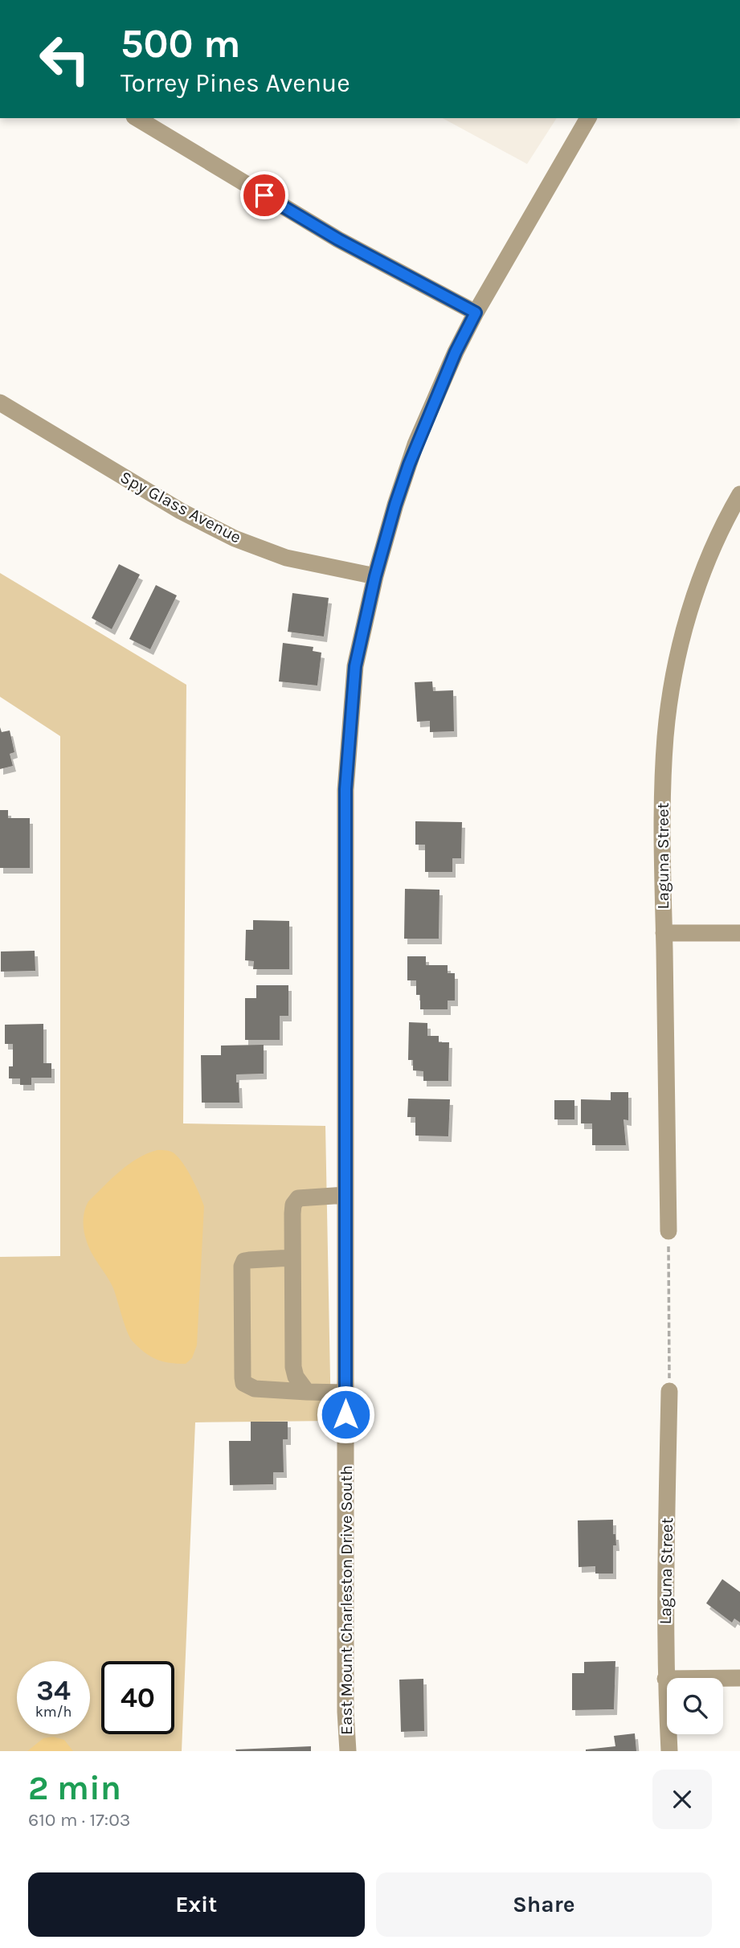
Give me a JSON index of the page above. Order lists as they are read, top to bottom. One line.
{"streets":{"street":["Spy Glass Avenue","Laguna Street","East Mount Charleston Drive South"]},"crossings":[["Spy Glass Avenue","East Mount Charleston Drive South"]],"page":{"turn":["500 m","Torrey Pines Avenue"],"speed":"34 km/h","limit":"40","heading":["2 min","610 m · 17:03"],"buttons":["Exit","Share"]}}
